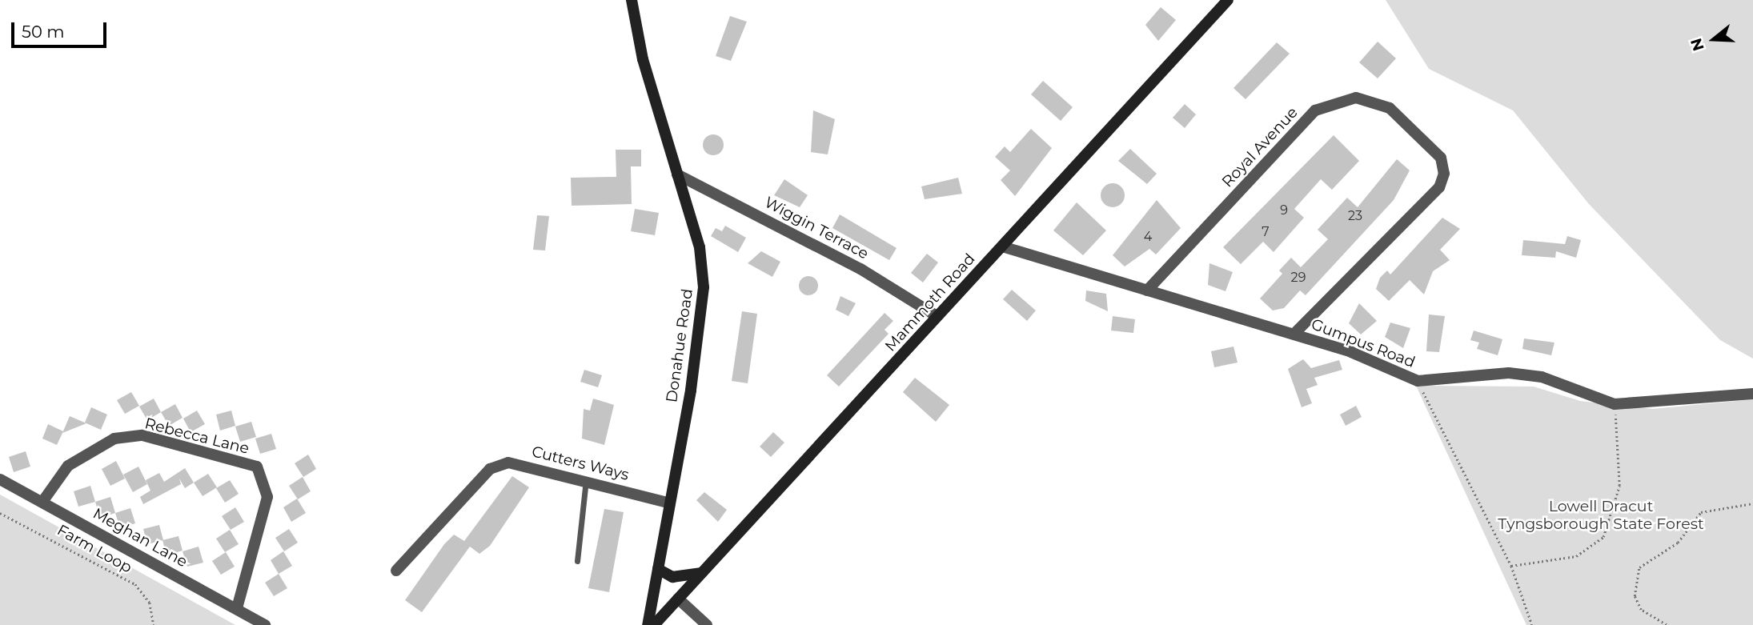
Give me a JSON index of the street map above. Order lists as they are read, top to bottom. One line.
{"streets":{"main road":["Mammoth Road","Donahue Road"],"street":["Royal Avenue","Wiggin Terrace","Gumpus Road","Rebecca Lane","Cutters Ways","Meghan Lane"],"path":["Farm Loop"]},"crossings":[["Royal Avenue","Gumpus Road"],["Wiggin Terrace","Mammoth Road"],["Wiggin Terrace","Donahue Road"],["Mammoth Road","Gumpus Road"],["Donahue Road","Cutters Ways"],["Rebecca Lane","Meghan Lane"]],"parks":["Lowell Dracut Tyngsborough State Forest"],"house_numbers":["9","23","7","4","29"],"scale_bar":"50 m","north":"left"}
